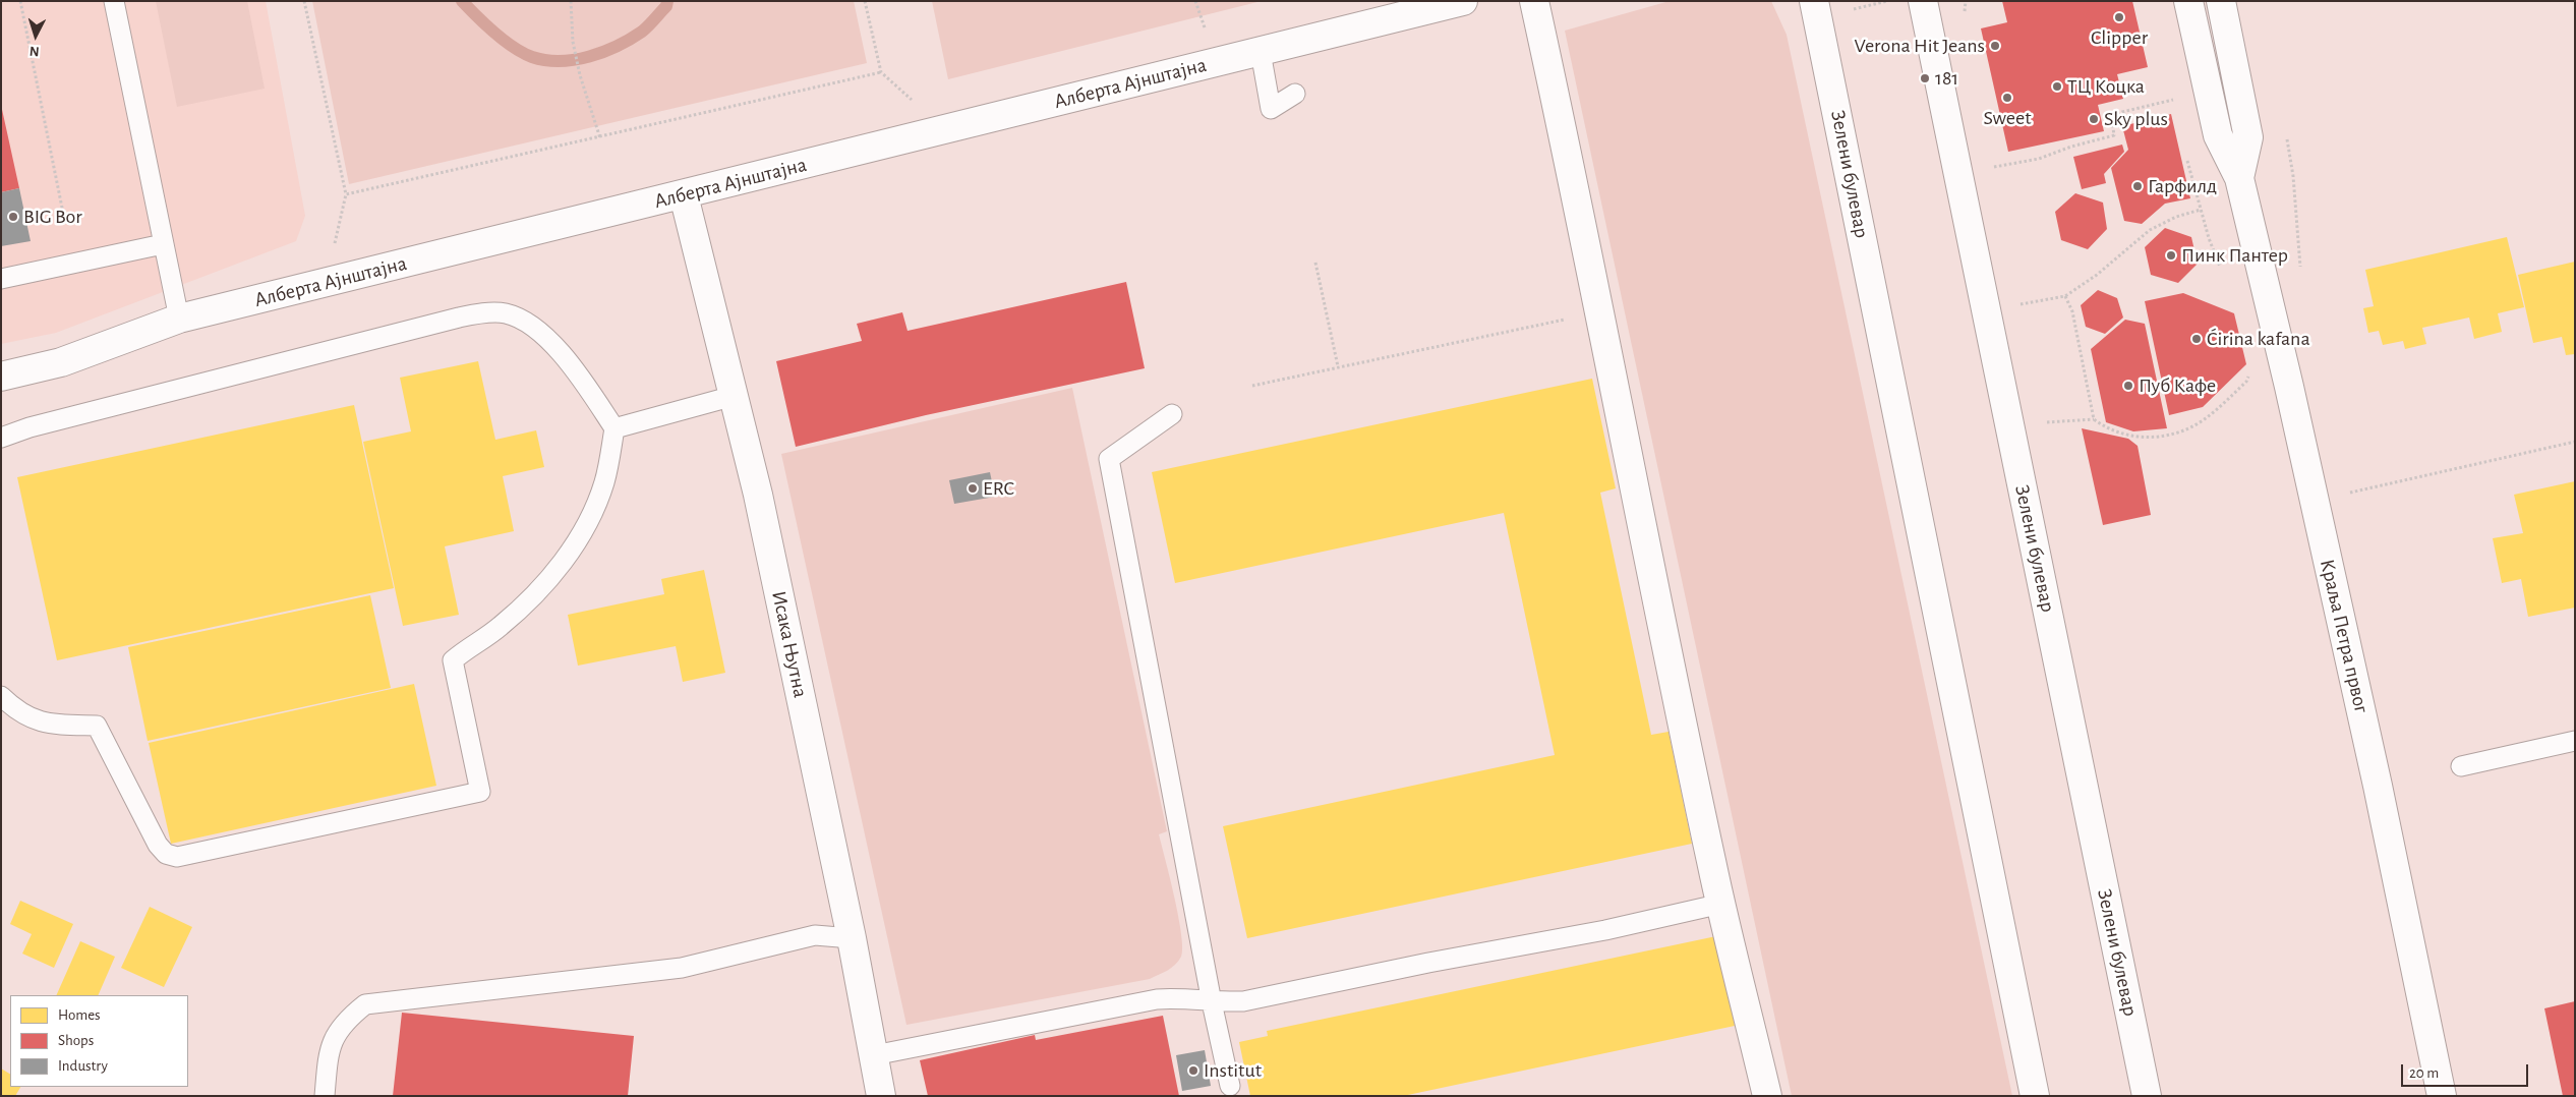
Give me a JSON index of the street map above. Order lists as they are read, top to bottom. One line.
{"streets":{"street":["Алберта Ајнштајна","Зелени булевар","Краља Петра првог","Исака Њутна"]},"crossings":[["Алберта Ајнштајна","Исака Њутна"]],"places":["Clipper","Verona Hit Jeans","181","ТЦ Коцка","Sweet","Sky plus","Гарфилд","BIG Bor","Пинк Пантер","Ćirina kafana","Пуб Кафе","ERC","Institut"],"legend":["Homes","Shops","Industry"],"scale_bar":"20 m","north":"bottom"}
